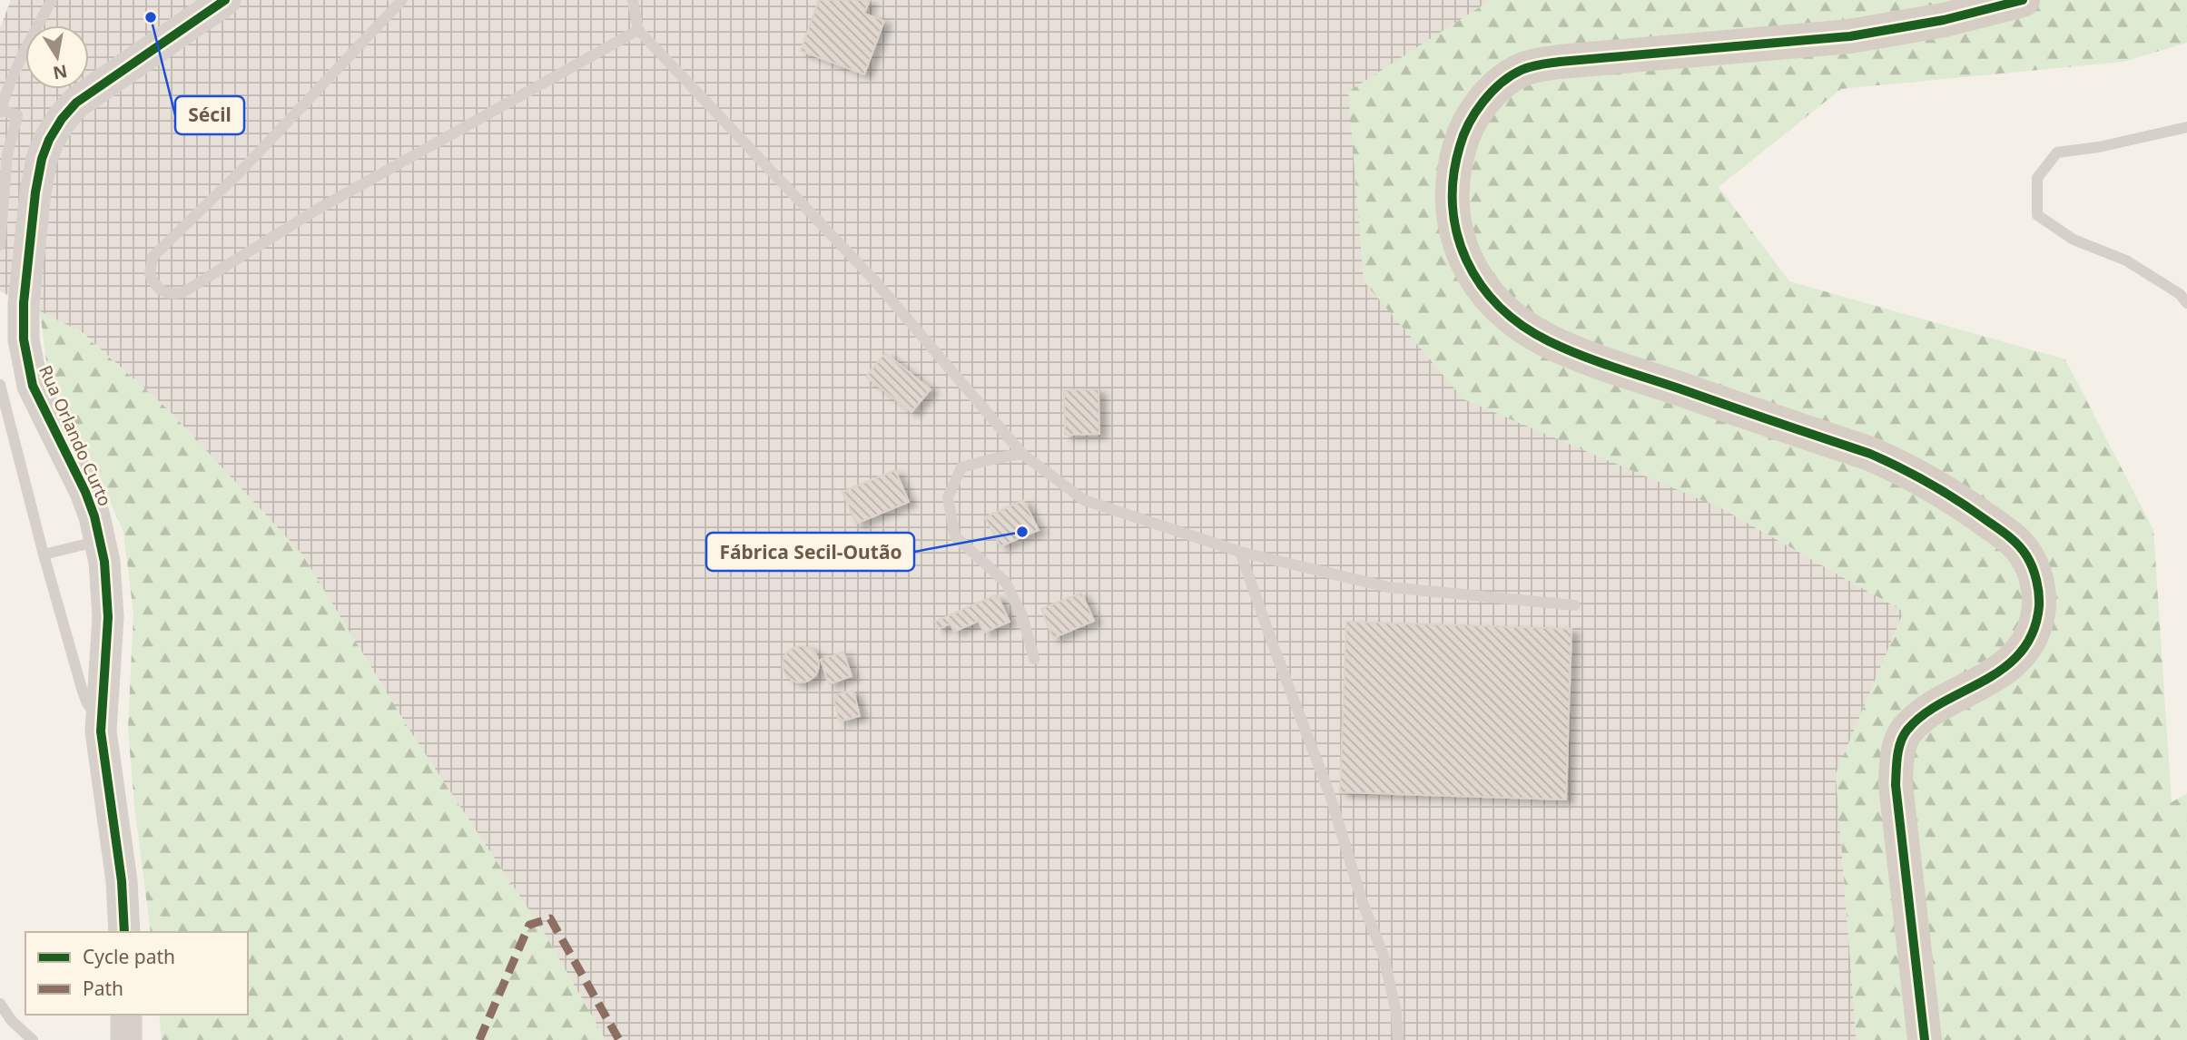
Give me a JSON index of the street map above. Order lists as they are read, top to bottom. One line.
{"streets":{"main road":["Rua Orlando Curto"]},"places":["Sécil","Fábrica Secil-Outão"],"legend":["Cycle path","Path"],"north":"bottom"}
